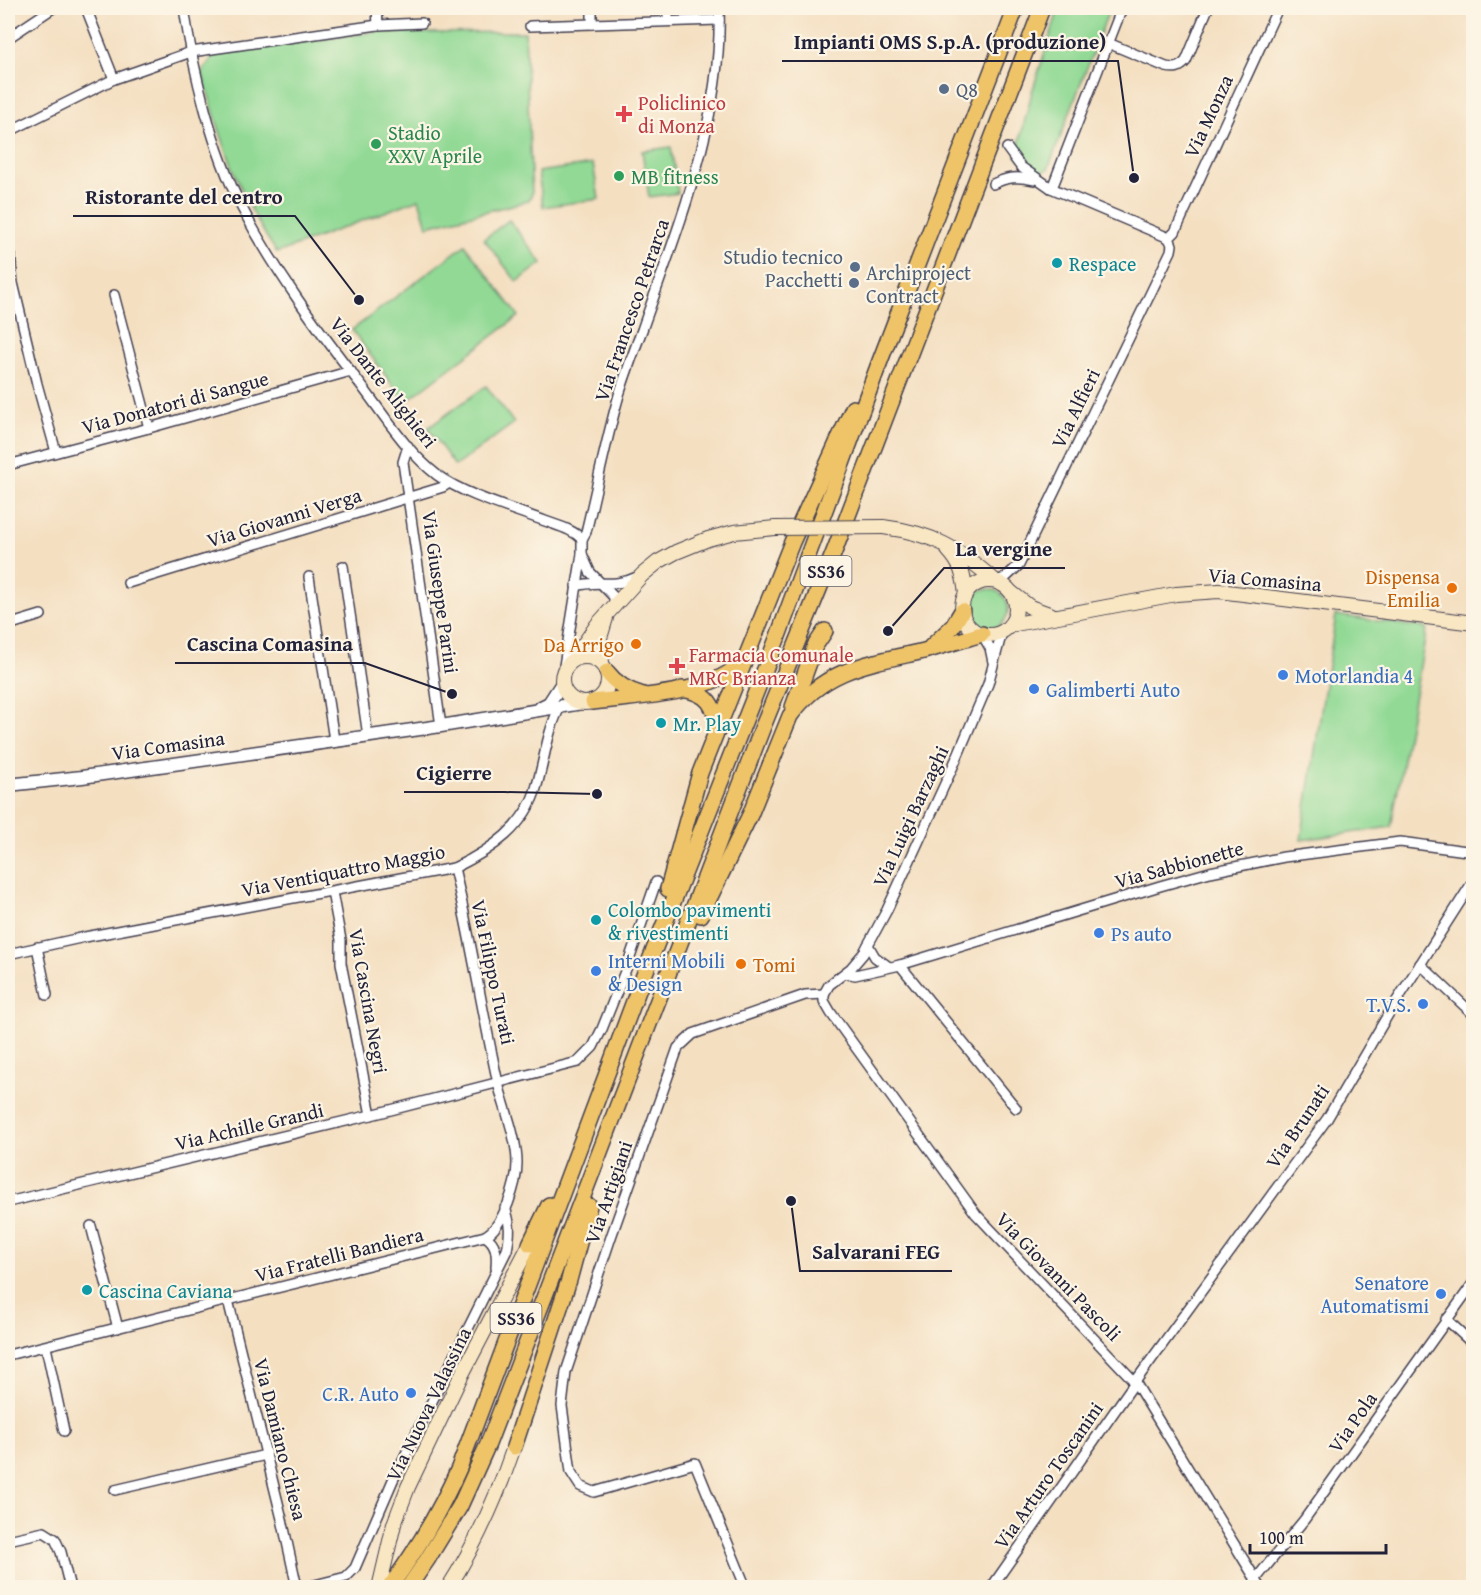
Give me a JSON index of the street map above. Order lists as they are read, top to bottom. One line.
{"streets":{"highway":["SS36"],"main road":["Via Comasina","Via Nuova Valassina"],"street":["Via Monza","Via Francesco Petrarca","Via Dante Alighieri","Via Donatori di Sangue","Via Alfieri","Via Giovanni Verga","Via Giuseppe Parini","Via Luigi Barzaghi","Via Sabbionette","Via Ventiquattro Maggio","Via Filippo Turati","Via Cascina Negri","Via Achille Grandi","Via Brunati","Via Artigiani","Via Fratelli Bandiera","Via Giovanni Pascoli","Via Pola","Via Damiano Chiesa","Via Arturo Toscanini"]},"crossings":[["Via Monza","Via Alfieri"],["Via Francesco Petrarca","Via Dante Alighieri"],["Via Dante Alighieri","Via Donatori di Sangue"],["Via Dante Alighieri","Via Giovanni Verga"],["Via Dante Alighieri","Via Giuseppe Parini"],["Via Alfieri","Via Comasina"],["Via Alfieri","Via Luigi Barzaghi"],["Via Giovanni Verga","Via Giuseppe Parini"],["SS36","Via Nuova Valassina"],["Via Comasina","Via Giuseppe Parini"],["Via Comasina","Via Luigi Barzaghi"],["Via Comasina","Via Ventiquattro Maggio"],["Via Luigi Barzaghi","Via Sabbionette"],["Via Ventiquattro Maggio","Via Filippo Turati"],["Via Ventiquattro Maggio","Via Cascina Negri"],["Via Filippo Turati","Via Achille Grandi"],["Via Cascina Negri","Via Achille Grandi"],["Via Brunati","Via Giovanni Pascoli"],["Via Brunati","Via Arturo Toscanini"],["Via Artigiani","Via Giovanni Pascoli"],["Via Fratelli Bandiera","Via Damiano Chiesa"],["Via Giovanni Pascoli","Via Pola"],["Via Giovanni Pascoli","Via Arturo Toscanini"]],"places":{"other":["Q8","Stadio XXV Aprile","MB fitness","Impianti OMS S.p.A. (produzione)","Respace","Studio tecnico Pacchetti","Archiproject Contract","Ristorante del centro","Dispensa Emilia","La vergine","Da Arrigo","Motorlandia 4","Galimberti Auto","Cascina Comasina","Mr. Play","Cigierre","Colombo pavimenti & rivestimenti","Ps auto","Tomi","Interni Mobili & Design","T.V.S.","Salvarani FEG","Cascina Caviana","Senatore Automatismi","C.R. Auto"],"health":["Policlinico di Monza","Farmacia Comunale MRC Brianza"]},"scale_bar":"100 m"}
